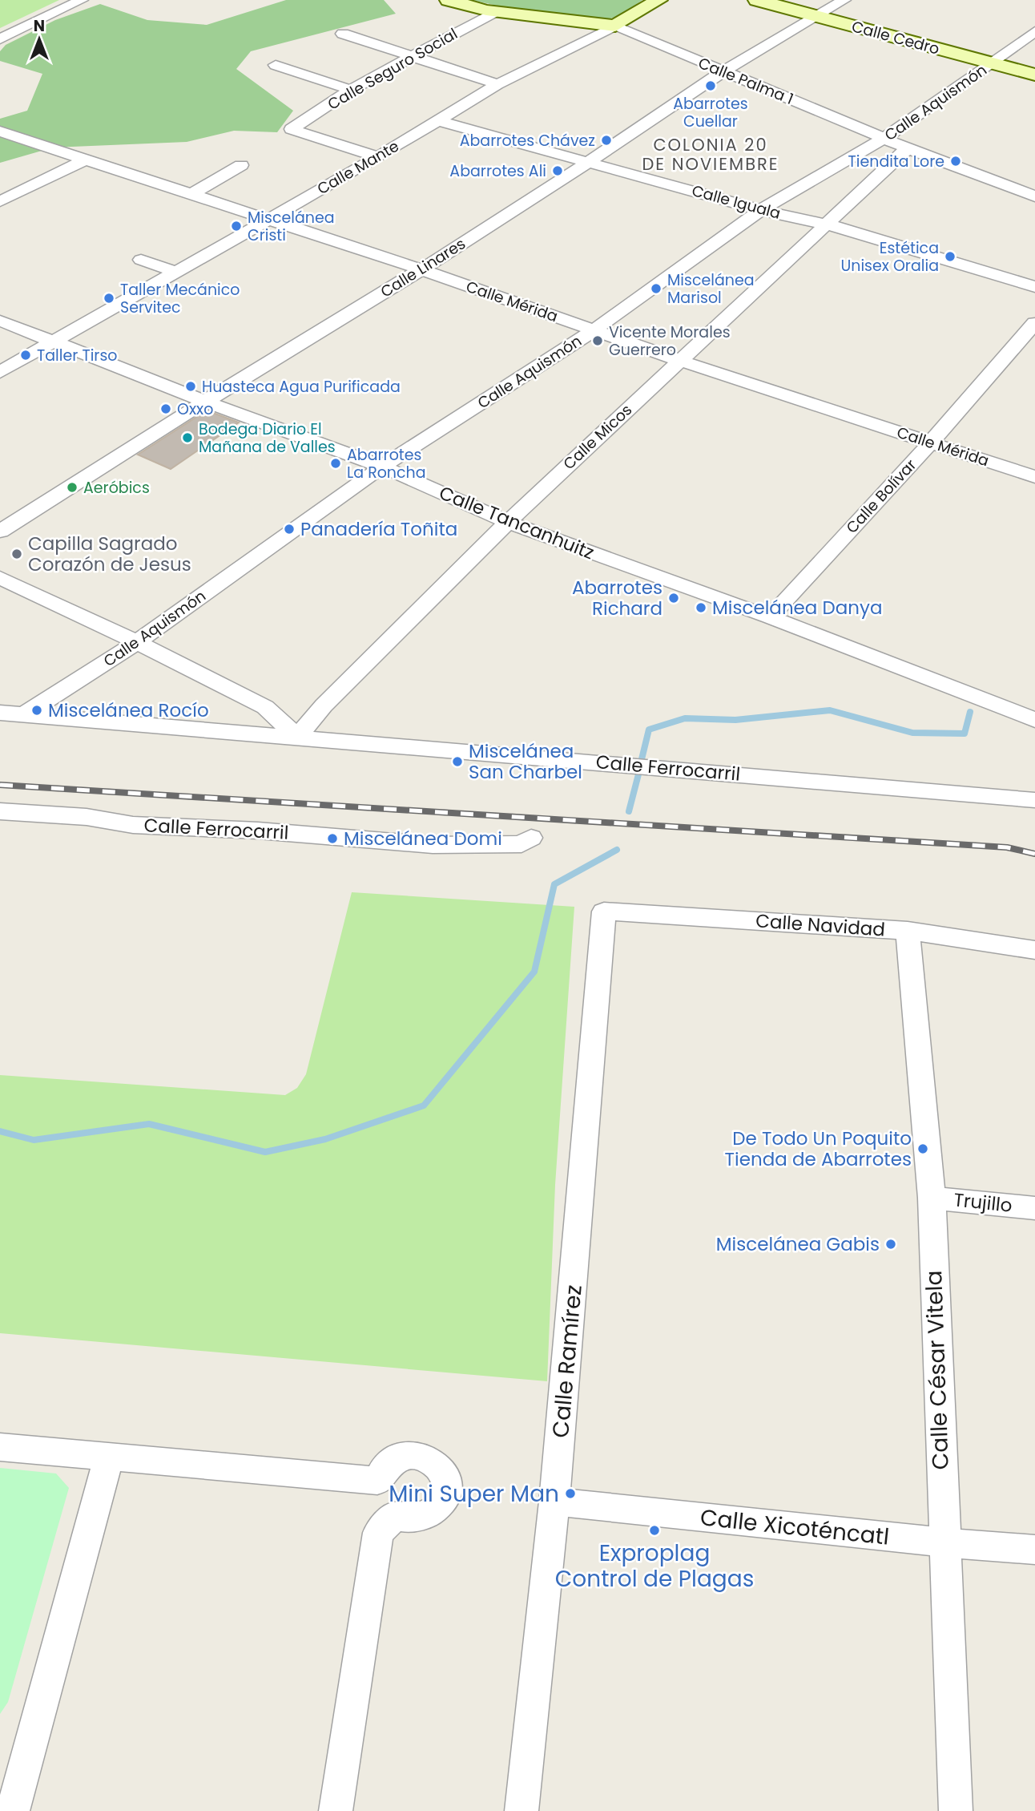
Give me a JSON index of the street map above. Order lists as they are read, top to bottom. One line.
{"streets":{"street":["Calle Cedro","Calle Seguro Social","Calle Palma 1","Calle Aquismón","Calle Mante","Calle Iguala","Calle Linares","Calle Mérida","Calle Micos","Calle Bolívar","Calle Tancanhuitz","Calle Ferrocarril","Calle Navidad","Trujillo","Calle Ramírez","Calle César Vitela","Calle Xicoténcatl"]},"crossings":[["Calle Cedro","Calle Aquismón"],["Calle Cedro","Calle Linares"],["Calle Seguro Social","Calle Palma 1"],["Calle Seguro Social","Calle Mante"],["Calle Palma 1","Calle Aquismón"],["Calle Palma 1","Calle Mante"],["Calle Palma 1","Calle Linares"],["Calle Palma 1","Calle Micos"],["Calle Aquismón","Calle Iguala"],["Calle Aquismón","Calle Mérida"],["Calle Aquismón","Calle Tancanhuitz"],["Calle Aquismón","Calle Ferrocarril"],["Calle Mante","Calle Iguala"],["Calle Mante","Calle Mérida"],["Calle Mante","Calle Tancanhuitz"],["Calle Iguala","Calle Linares"],["Calle Iguala","Calle Micos"],["Calle Linares","Calle Mérida"],["Calle Linares","Calle Tancanhuitz"],["Calle Mérida","Calle Micos"],["Calle Mérida","Calle Bolívar"],["Calle Micos","Calle Tancanhuitz"],["Calle Micos","Calle Ferrocarril"],["Calle Bolívar","Calle Tancanhuitz"],["Calle Navidad","Calle Ramírez"],["Calle Navidad","Calle César Vitela"],["Trujillo","Calle César Vitela"],["Calle Ramírez","Calle Xicoténcatl"],["Calle César Vitela","Calle Xicoténcatl"]],"districts":["COLONIA 20 DE NOVIEMBRE"],"places":["Abarrotes Cuellar","Abarrotes Chávez","Tiendita Lore","Abarrotes Ali","Miscelánea Cristi","Estética Unisex Oralia","Miscelánea Marisol","Taller Mecánico Servitec","Vicente Morales Guerrero","Taller Tirso","Huasteca Agua Purificada","Oxxo","Bodega Diario El Mañana de Valles","Abarrotes La Roncha","Aeróbics","Panadería Toñita","Capilla Sagrado Corazón de Jesus","Abarrotes Richard","Miscelánea Danya","Miscelánea Rocío","Miscelánea San Charbel","Miscelánea Domi","De Todo Un Poquito Tienda de Abarrotes","Miscelánea Gabis","Mini Super Man","Exproplag Control de Plagas"],"north":"top"}
